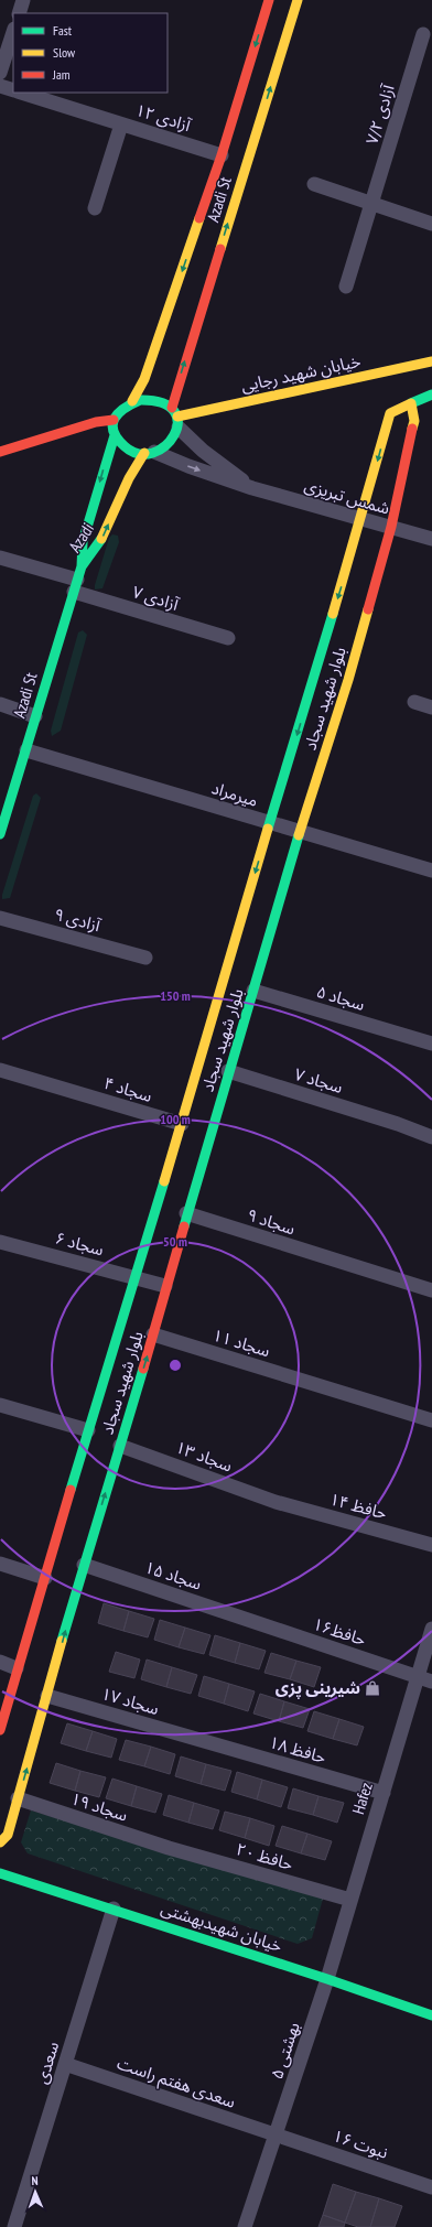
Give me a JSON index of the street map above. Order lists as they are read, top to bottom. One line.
{"streets":{"street":["آزادی ۷/۲","آزادی ۱۲","Azadi St","خیابان شهید رجایی","شمس تبریزی","Azadi","آزادی ۷","بلوار شهید سجاد","میرمراد","آزادی ۹","سجاد ۵","سجاد ۷","سجاد ۴","سجاد ۹","سجاد ۶","سجاد ۱۱","سجاد ۱۳","حافظ ۱۴","سجاد ۱۵","حافظ۱۶","سجاد ۱۷","حافظ ۱۸","Hafez","سجاد ۱۹","حافظ ۲۰","خیابان شهیدبهشتی","بهشتی ۵","سعدی","سعدی هفتم راست","نبوت ۱۶"]},"crossings":[["آزادی ۱۲","Azadi St"],["Azadi St","خیابان شهید رجایی"],["Azadi St","شمس تبریزی"],["Azadi St","Azadi"],["Azadi St","آزادی ۷"],["Azadi St","میرمراد"],["خیابان شهید رجایی","شمس تبریزی"],["خیابان شهید رجایی","Azadi"],["شمس تبریزی","Azadi"],["شمس تبریزی","بلوار شهید سجاد"],["بلوار شهید سجاد","میرمراد"],["بلوار شهید سجاد","سجاد ۵"],["بلوار شهید سجاد","سجاد ۷"],["بلوار شهید سجاد","سجاد ۴"],["بلوار شهید سجاد","سجاد ۹"],["بلوار شهید سجاد","سجاد ۶"],["بلوار شهید سجاد","سجاد ۱۱"],["بلوار شهید سجاد","سجاد ۱۳"],["بلوار شهید سجاد","سجاد ۱۵"],["بلوار شهید سجاد","سجاد ۱۷"],["بلوار شهید سجاد","سجاد ۱۹"],["سجاد ۱۳","حافظ ۱۴"],["سجاد ۱۵","حافظ۱۶"],["حافظ۱۶","Hafez"],["سجاد ۱۷","حافظ ۱۸"],["حافظ ۱۸","Hafez"],["Hafez","حافظ ۲۰"],["Hafez","خیابان شهیدبهشتی"],["Hafez","بهشتی ۵"],["سجاد ۱۹","حافظ ۲۰"],["خیابان شهیدبهشتی","بهشتی ۵"],["خیابان شهیدبهشتی","سعدی"],["بهشتی ۵","سعدی هفتم راست"],["بهشتی ۵","نبوت ۱۶"],["سعدی","سعدی هفتم راست"],["سعدی هفتم راست","نبوت ۱۶"]],"places":{"shop":["شیرینی پزی"]},"legend":["Fast","Slow","Jam"],"north":"top","rings":["150 m","100 m","50 m"]}
